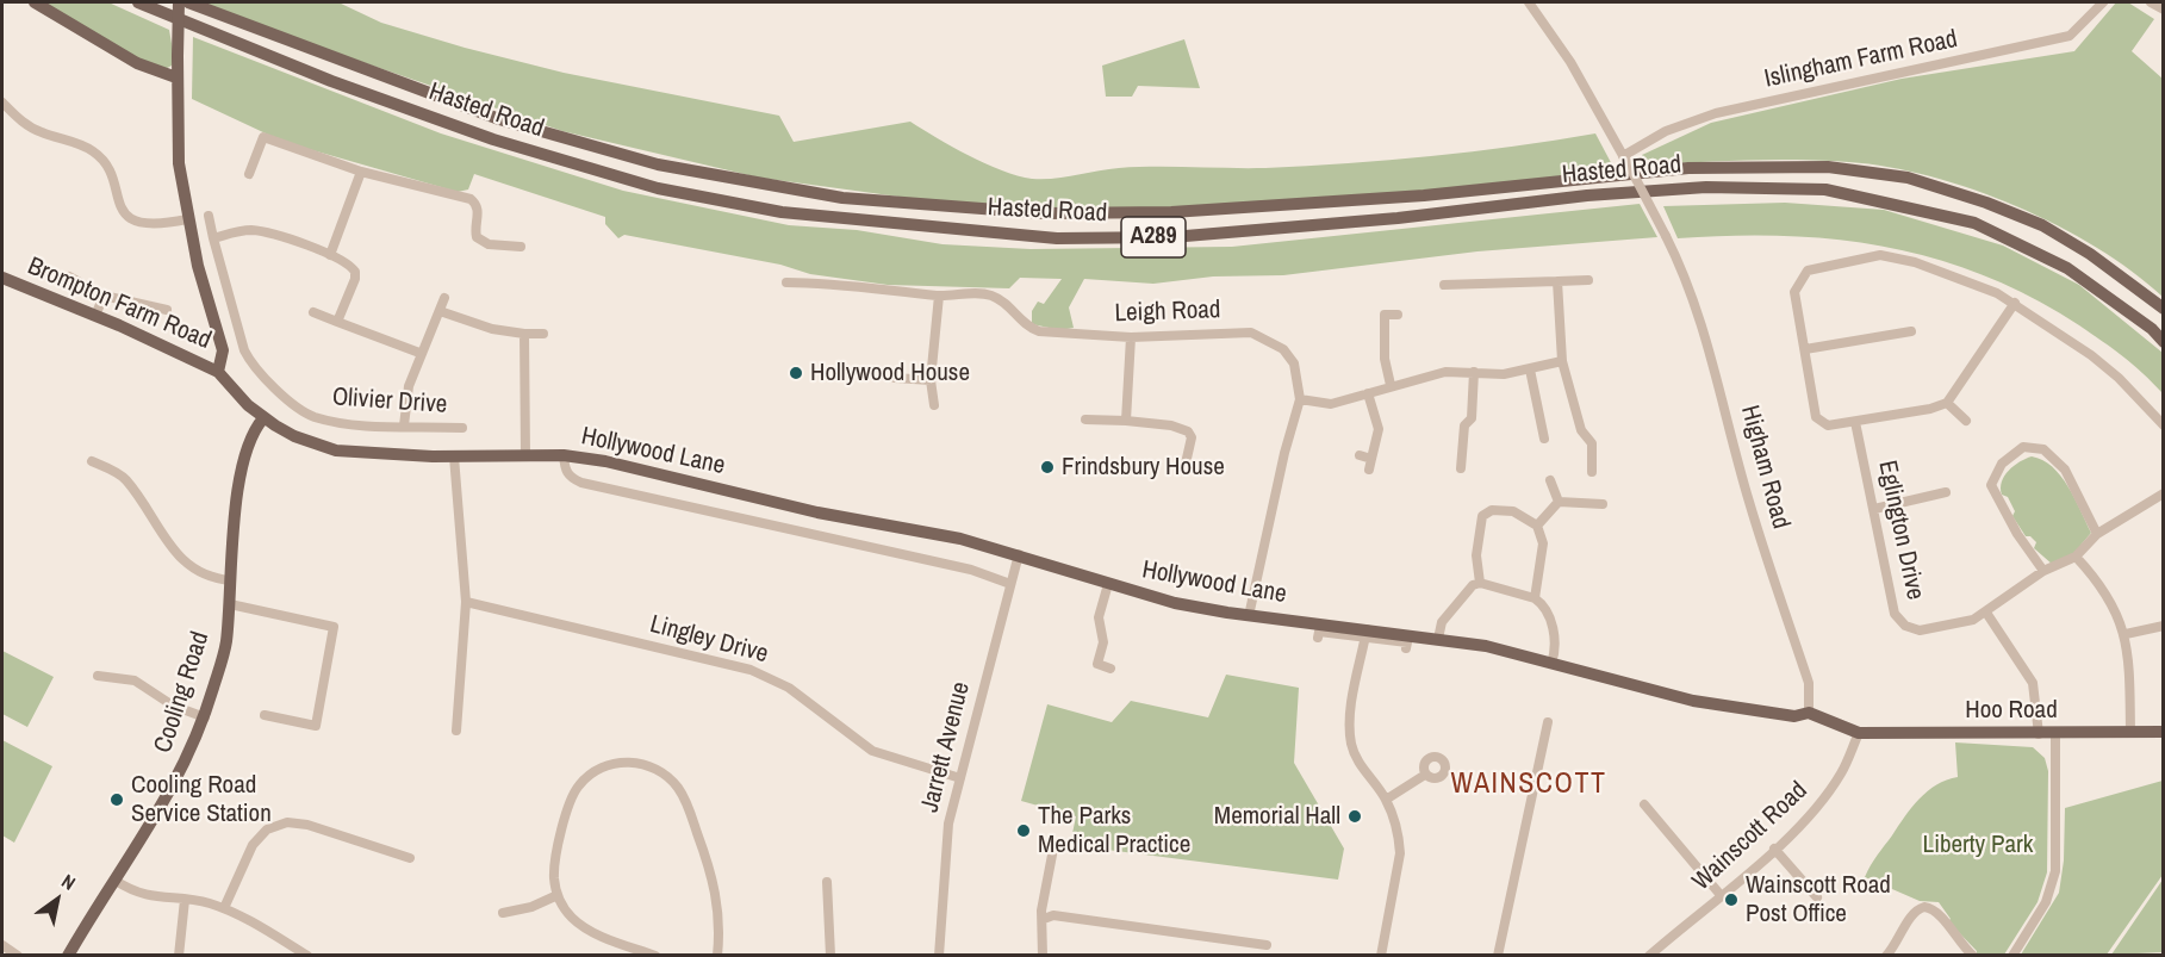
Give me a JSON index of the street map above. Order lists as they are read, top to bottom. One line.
{"streets":{"main road":["Hasted Road","A289","Brompton Farm Road","Hollywood Lane","Cooling Road","Hoo Road"],"street":["Islingham Farm Road","Leigh Road","Olivier Drive","Higham Road","Eglington Drive","Lingley Drive","Jarrett Avenue","Wainscott Road"]},"crossings":[["Islingham Farm Road","Higham Road"],["Brompton Farm Road","Hollywood Lane"],["Leigh Road","Hollywood Lane"],["Hollywood Lane","Higham Road"],["Hollywood Lane","Cooling Road"],["Hollywood Lane","Hoo Road"],["Hollywood Lane","Jarrett Avenue"],["Hollywood Lane","Wainscott Road"],["Lingley Drive","Jarrett Avenue"],["Hoo Road","Wainscott Road"]],"districts":["WAINSCOTT"],"parks":["Liberty Park"],"places":["Hollywood House","Frindsbury House","Cooling Road Service Station","Memorial Hall","The Parks Medical Practice","Wainscott Road Post Office"],"north":"top right"}
